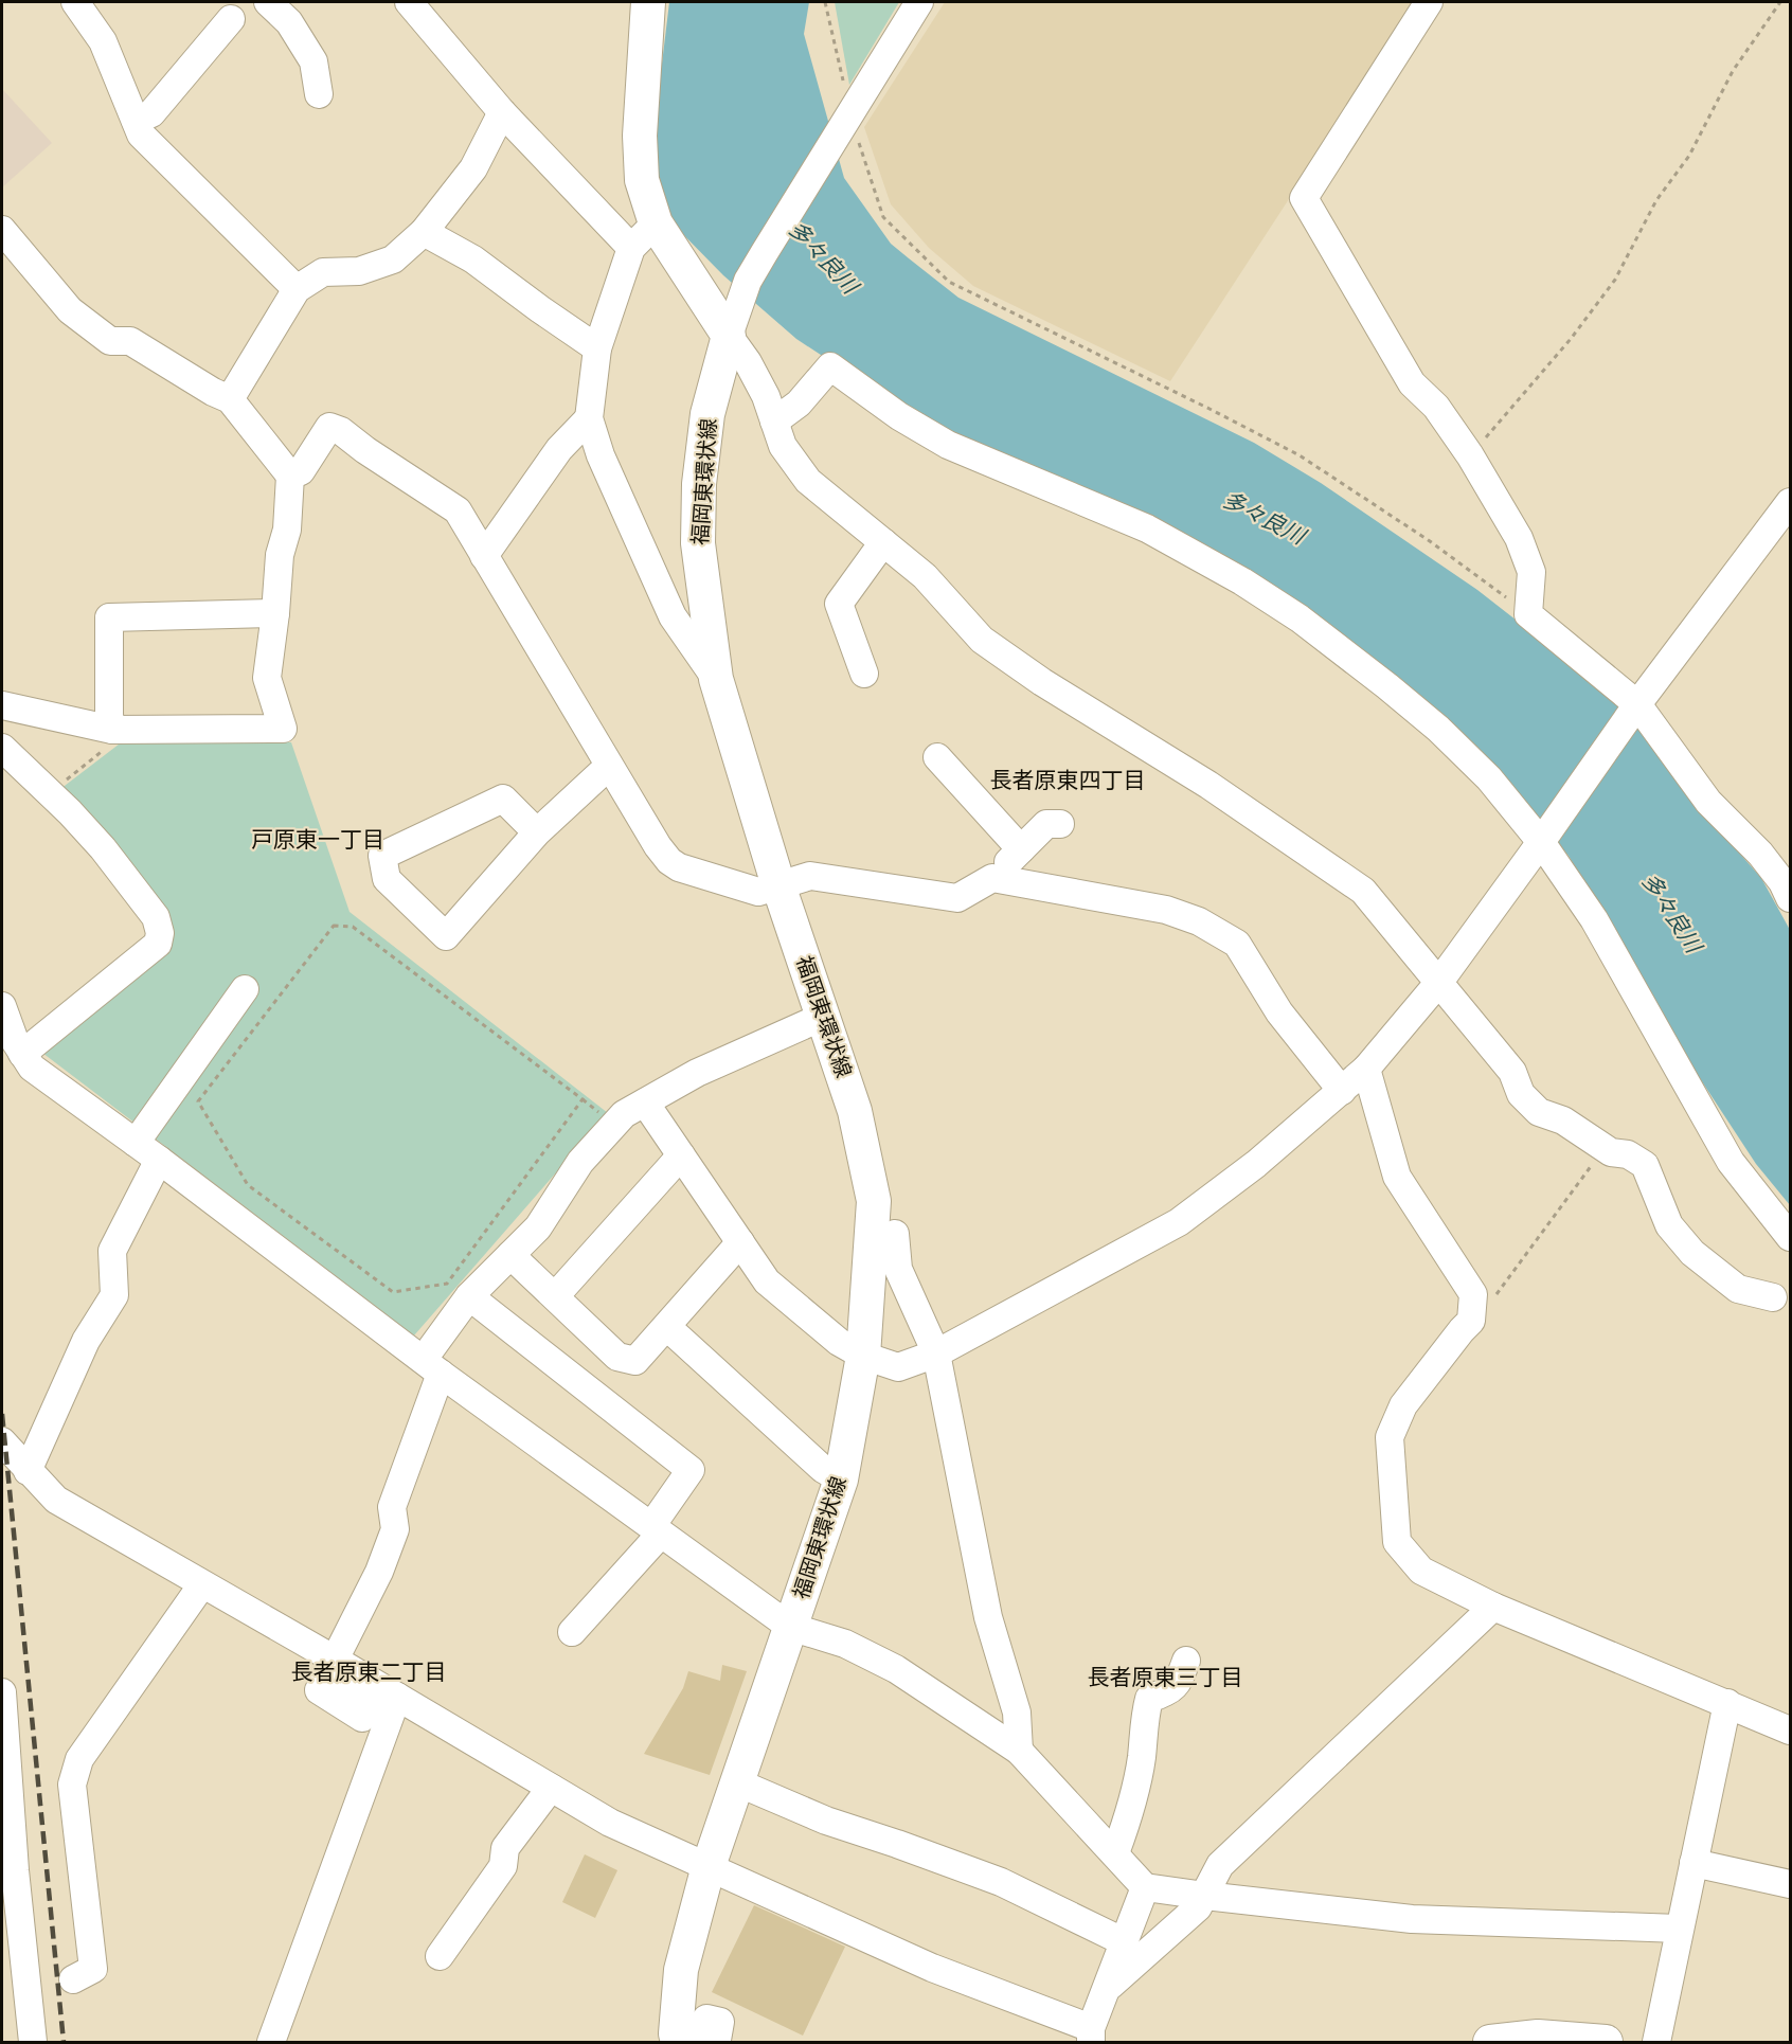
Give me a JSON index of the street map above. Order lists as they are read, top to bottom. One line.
{"streets":{"main road":["福岡東環状線"]},"districts":["長者原東四丁目","戸原東一丁目","長者原東二丁目","長者原東三丁目"],"water":["多々良川"]}
